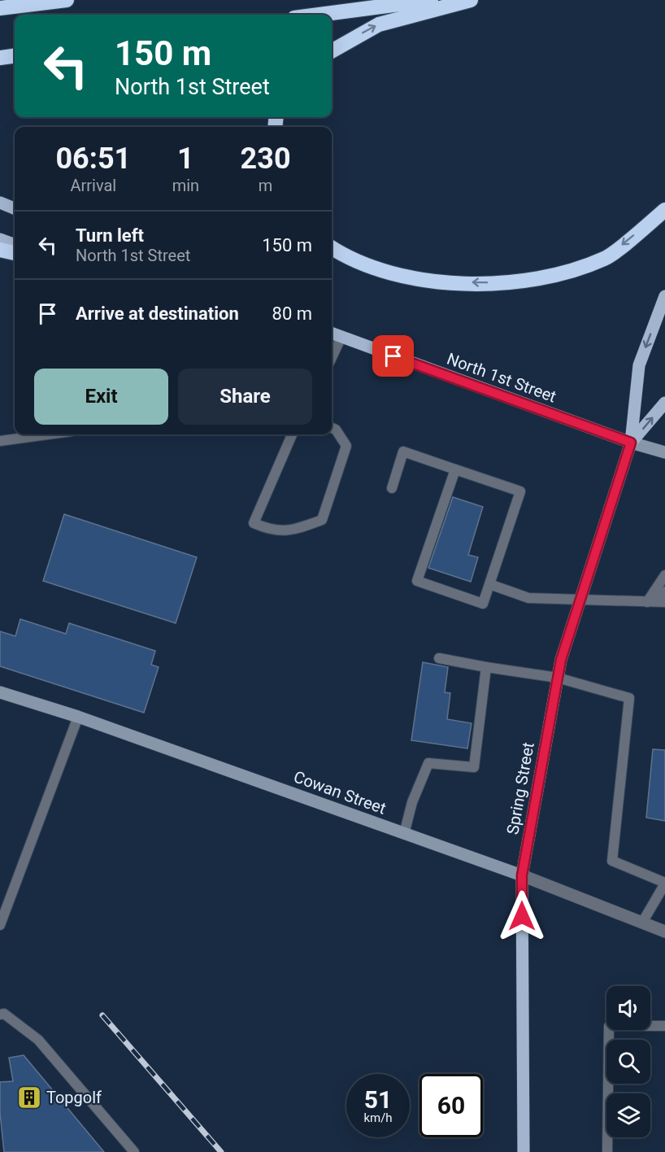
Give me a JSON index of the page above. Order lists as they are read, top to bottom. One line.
{"streets":{"main road":["North 1st Street","Spring Street"],"street":["Cowan Street"]},"crossings":[["North 1st Street","Spring Street"],["Spring Street","Cowan Street"]],"places":{"building":["Topgolf"]},"page":{"turn":["150 m","North 1st Street"],"eta":["06:51","Arrival","1","min","230","m"],"list":[{"name":"Turn left","note":"North 1st Street","value":"150 m"},{"name":"Arrive at destination","value":"80 m"}],"buttons":["Exit","Share"],"speed":"51 km/h","limit":"60"}}
